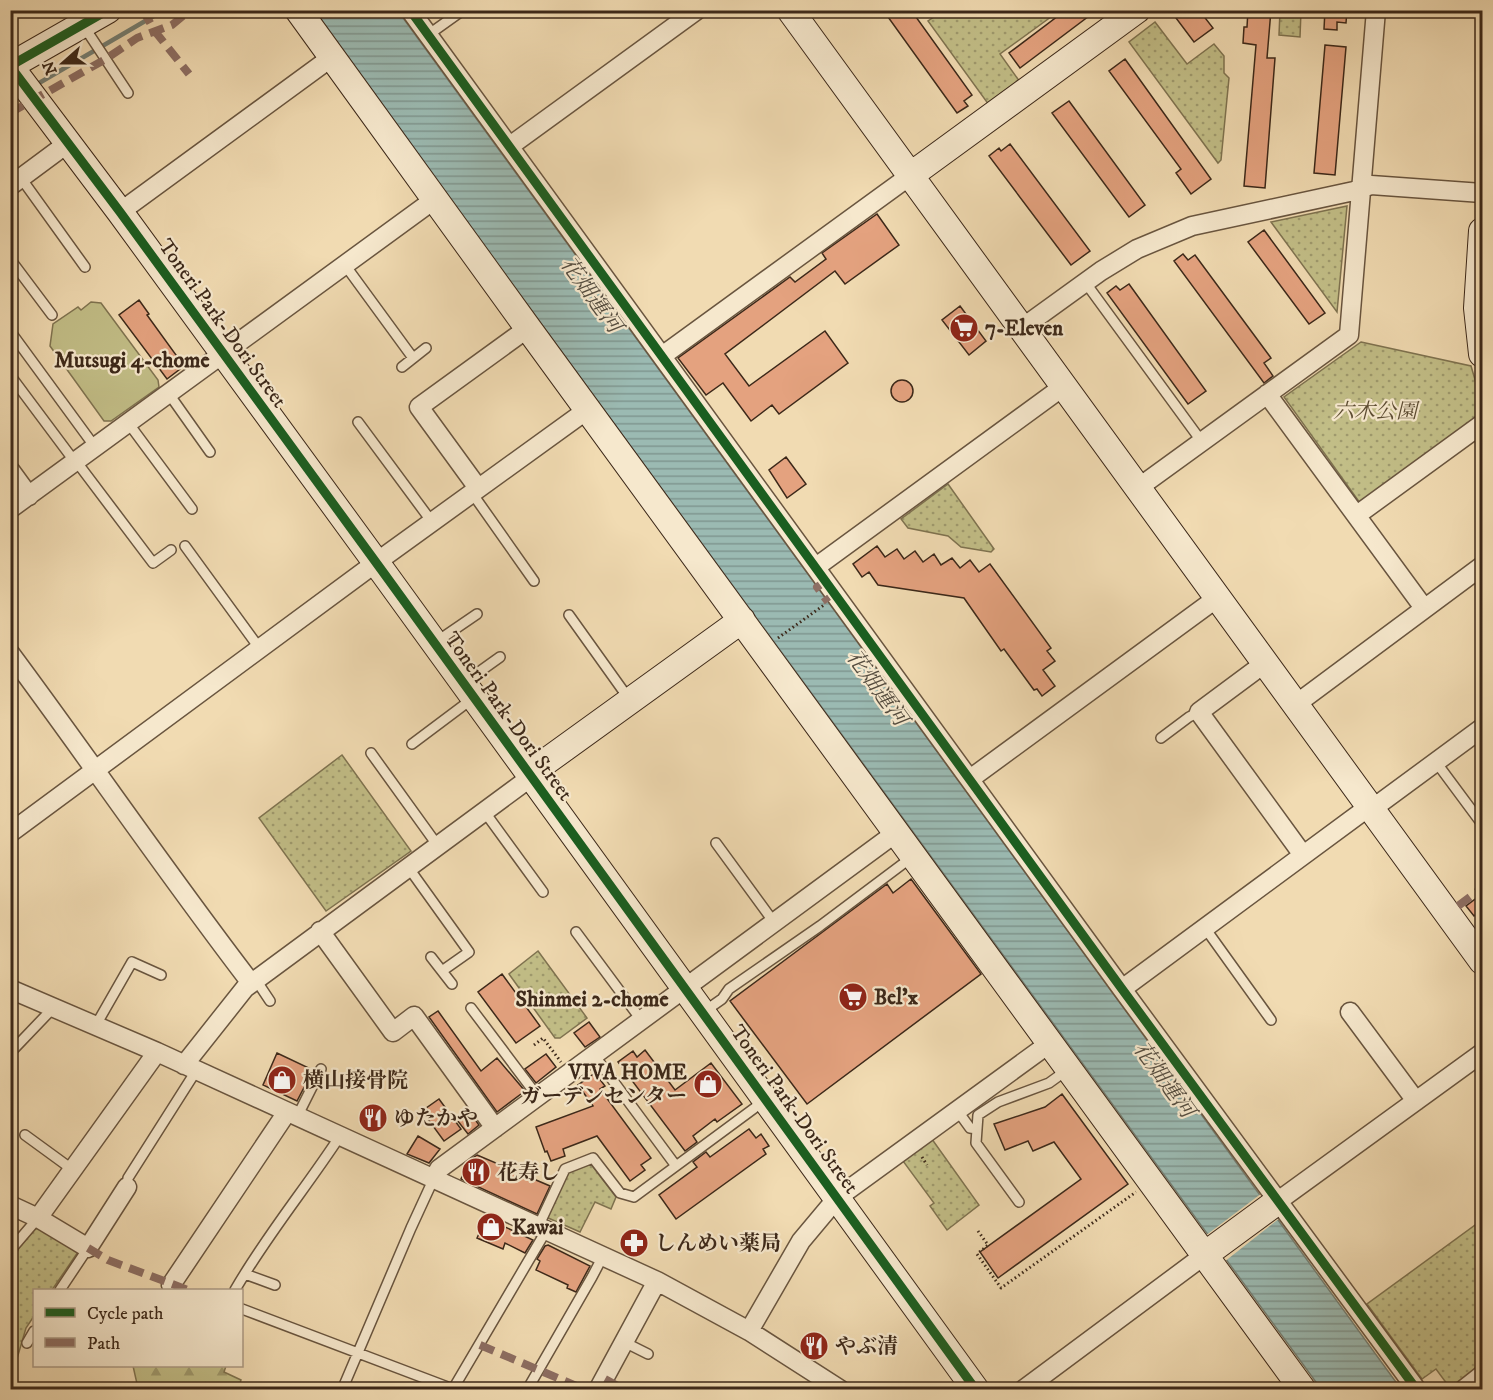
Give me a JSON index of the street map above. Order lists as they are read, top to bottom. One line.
{"streets":{"street":["Toneri Park-Dori Street"]},"districts":["Mutsugi 4-chome","Shinmei 2-chome"],"water":["花畑運河"],"parks":["六木公園"],"places":{"supermarket":["7-Eleven","Bel'x"],"shop":["横山接骨院","VIVA HOME ガーデンセンター","Kawai"],"restaurant":["ゆたかや","花寿し","やぶ清"],"pharmacy":["しんめい薬局"]},"legend":["Cycle path","Path"],"north":"left"}
